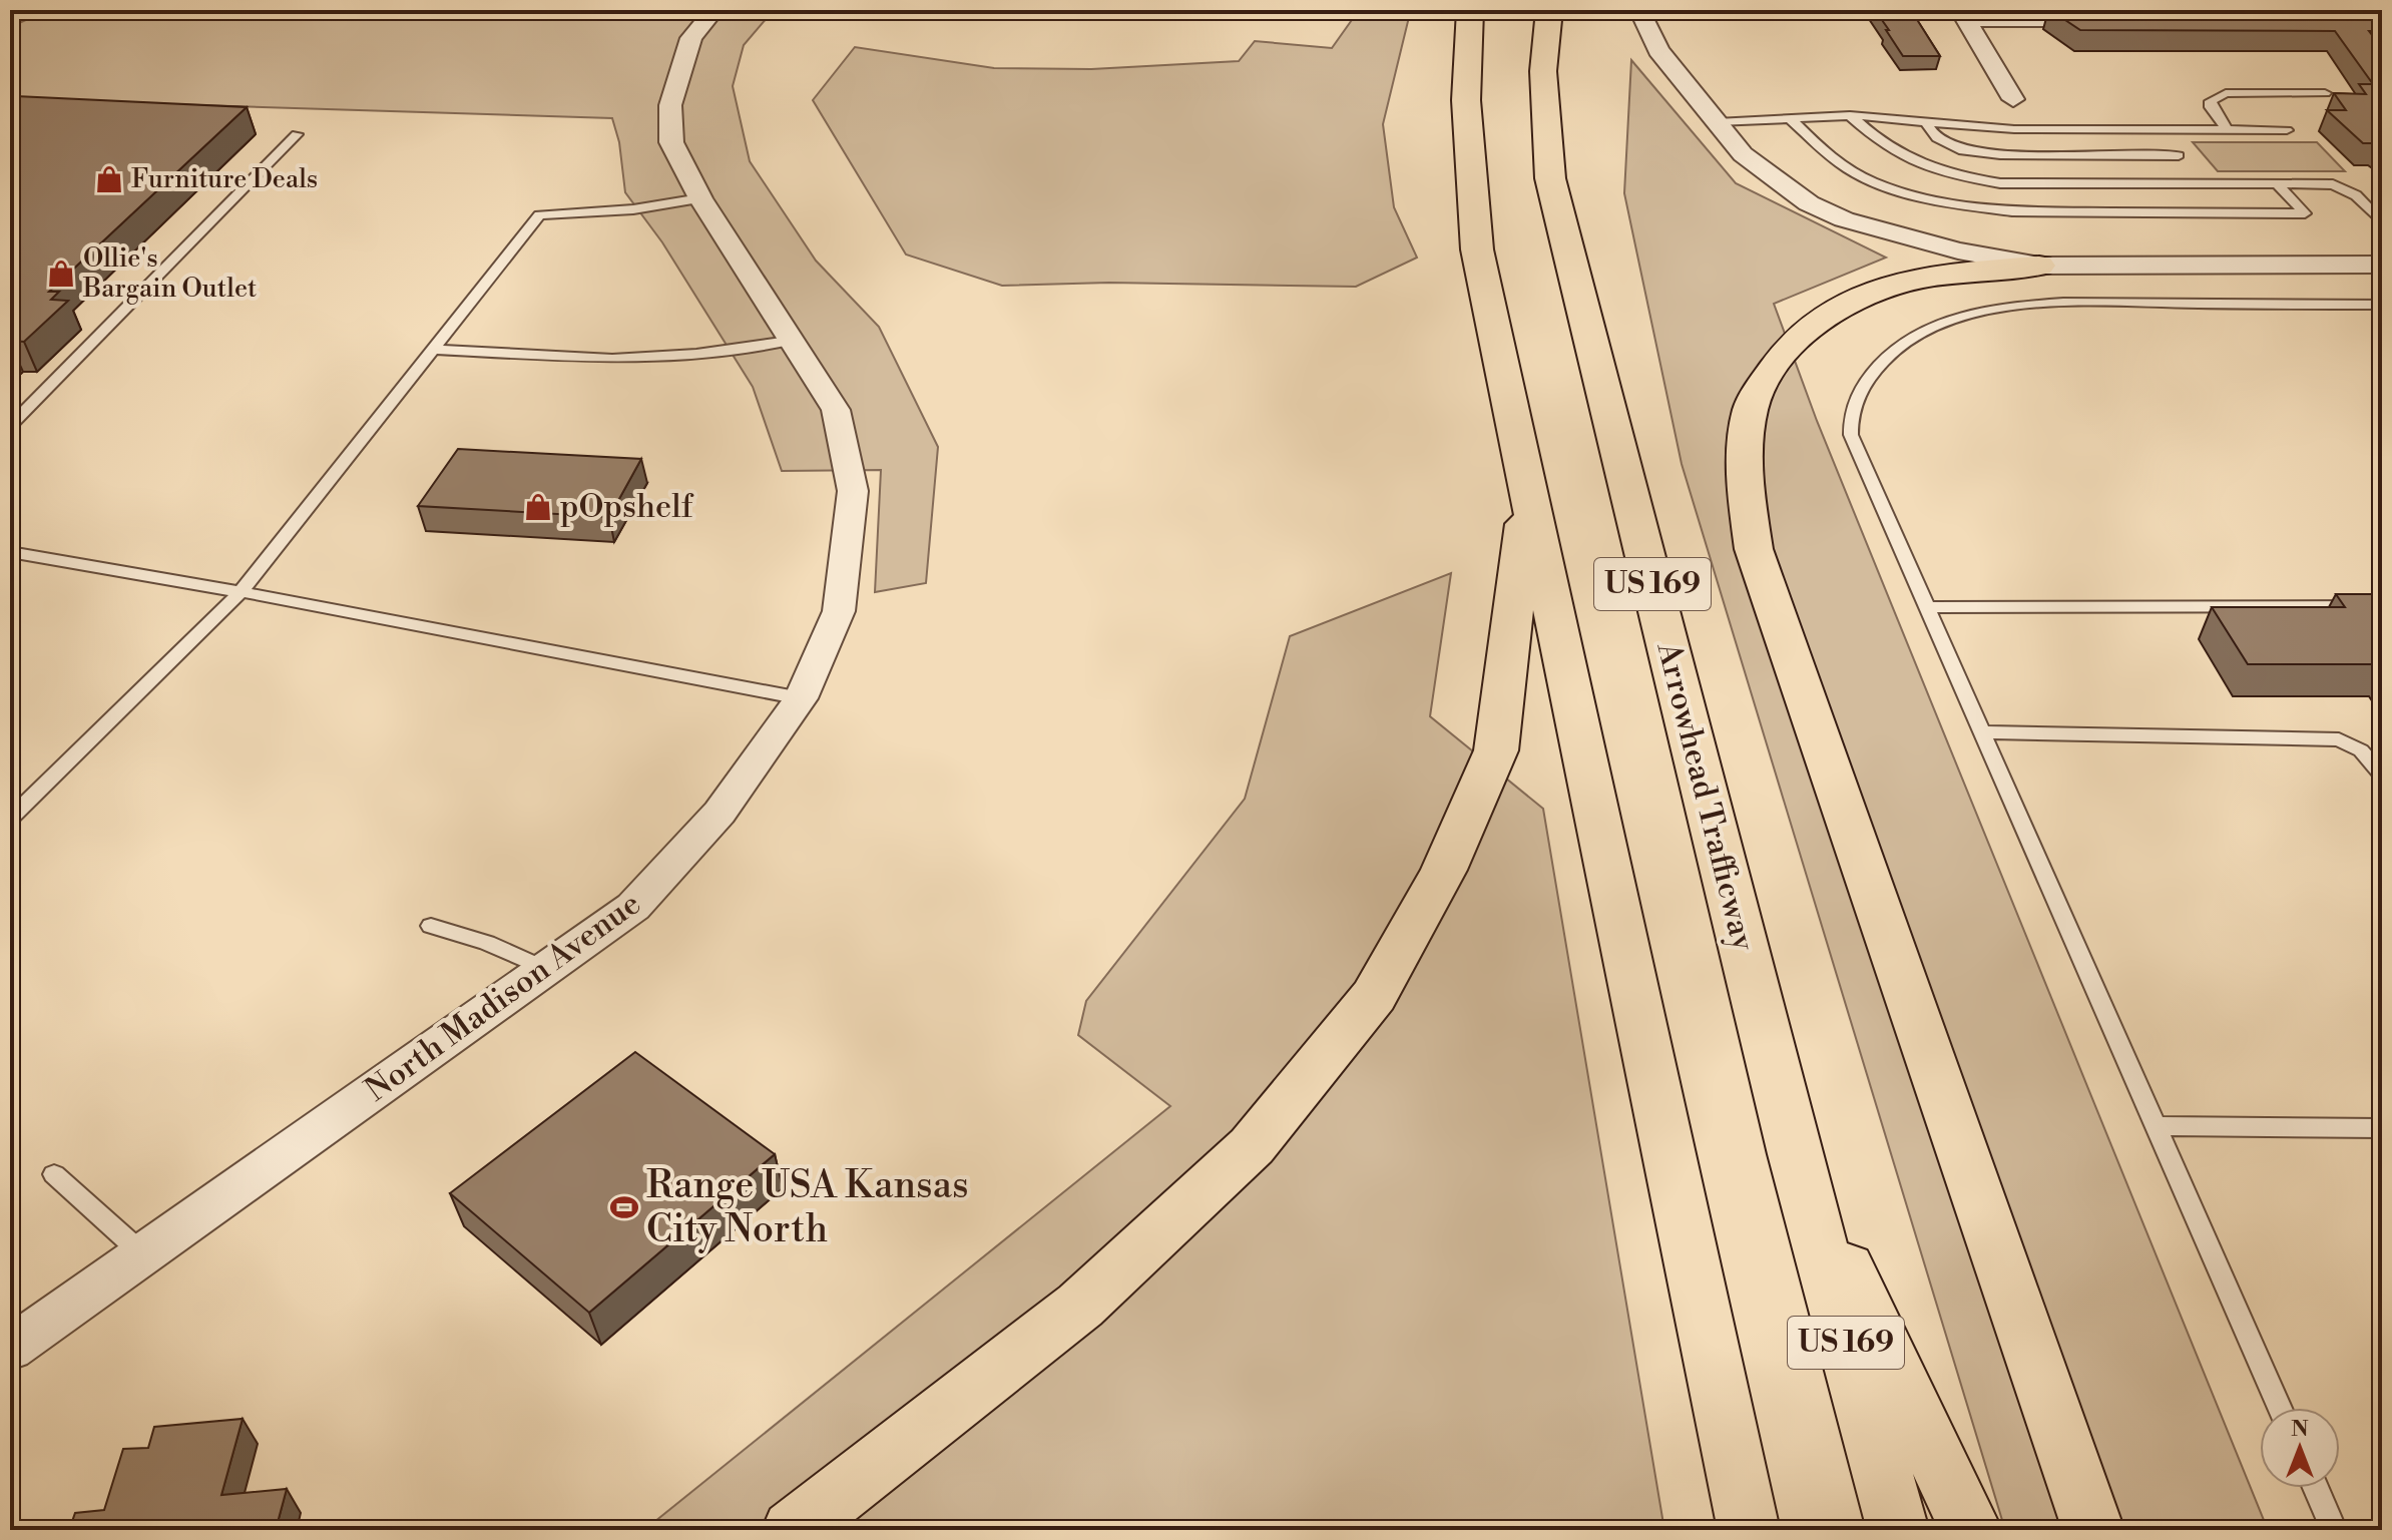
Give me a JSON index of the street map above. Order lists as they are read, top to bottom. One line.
{"streets":{"highway":["US 169","Arrowhead Trafficway"],"street":["North Madison Avenue"]},"places":{"shop":["Furniture Deals","Ollie's Bargain Outlet","pOpshelf"],"sports":["Range USA Kansas City North"]},"north":"top"}
